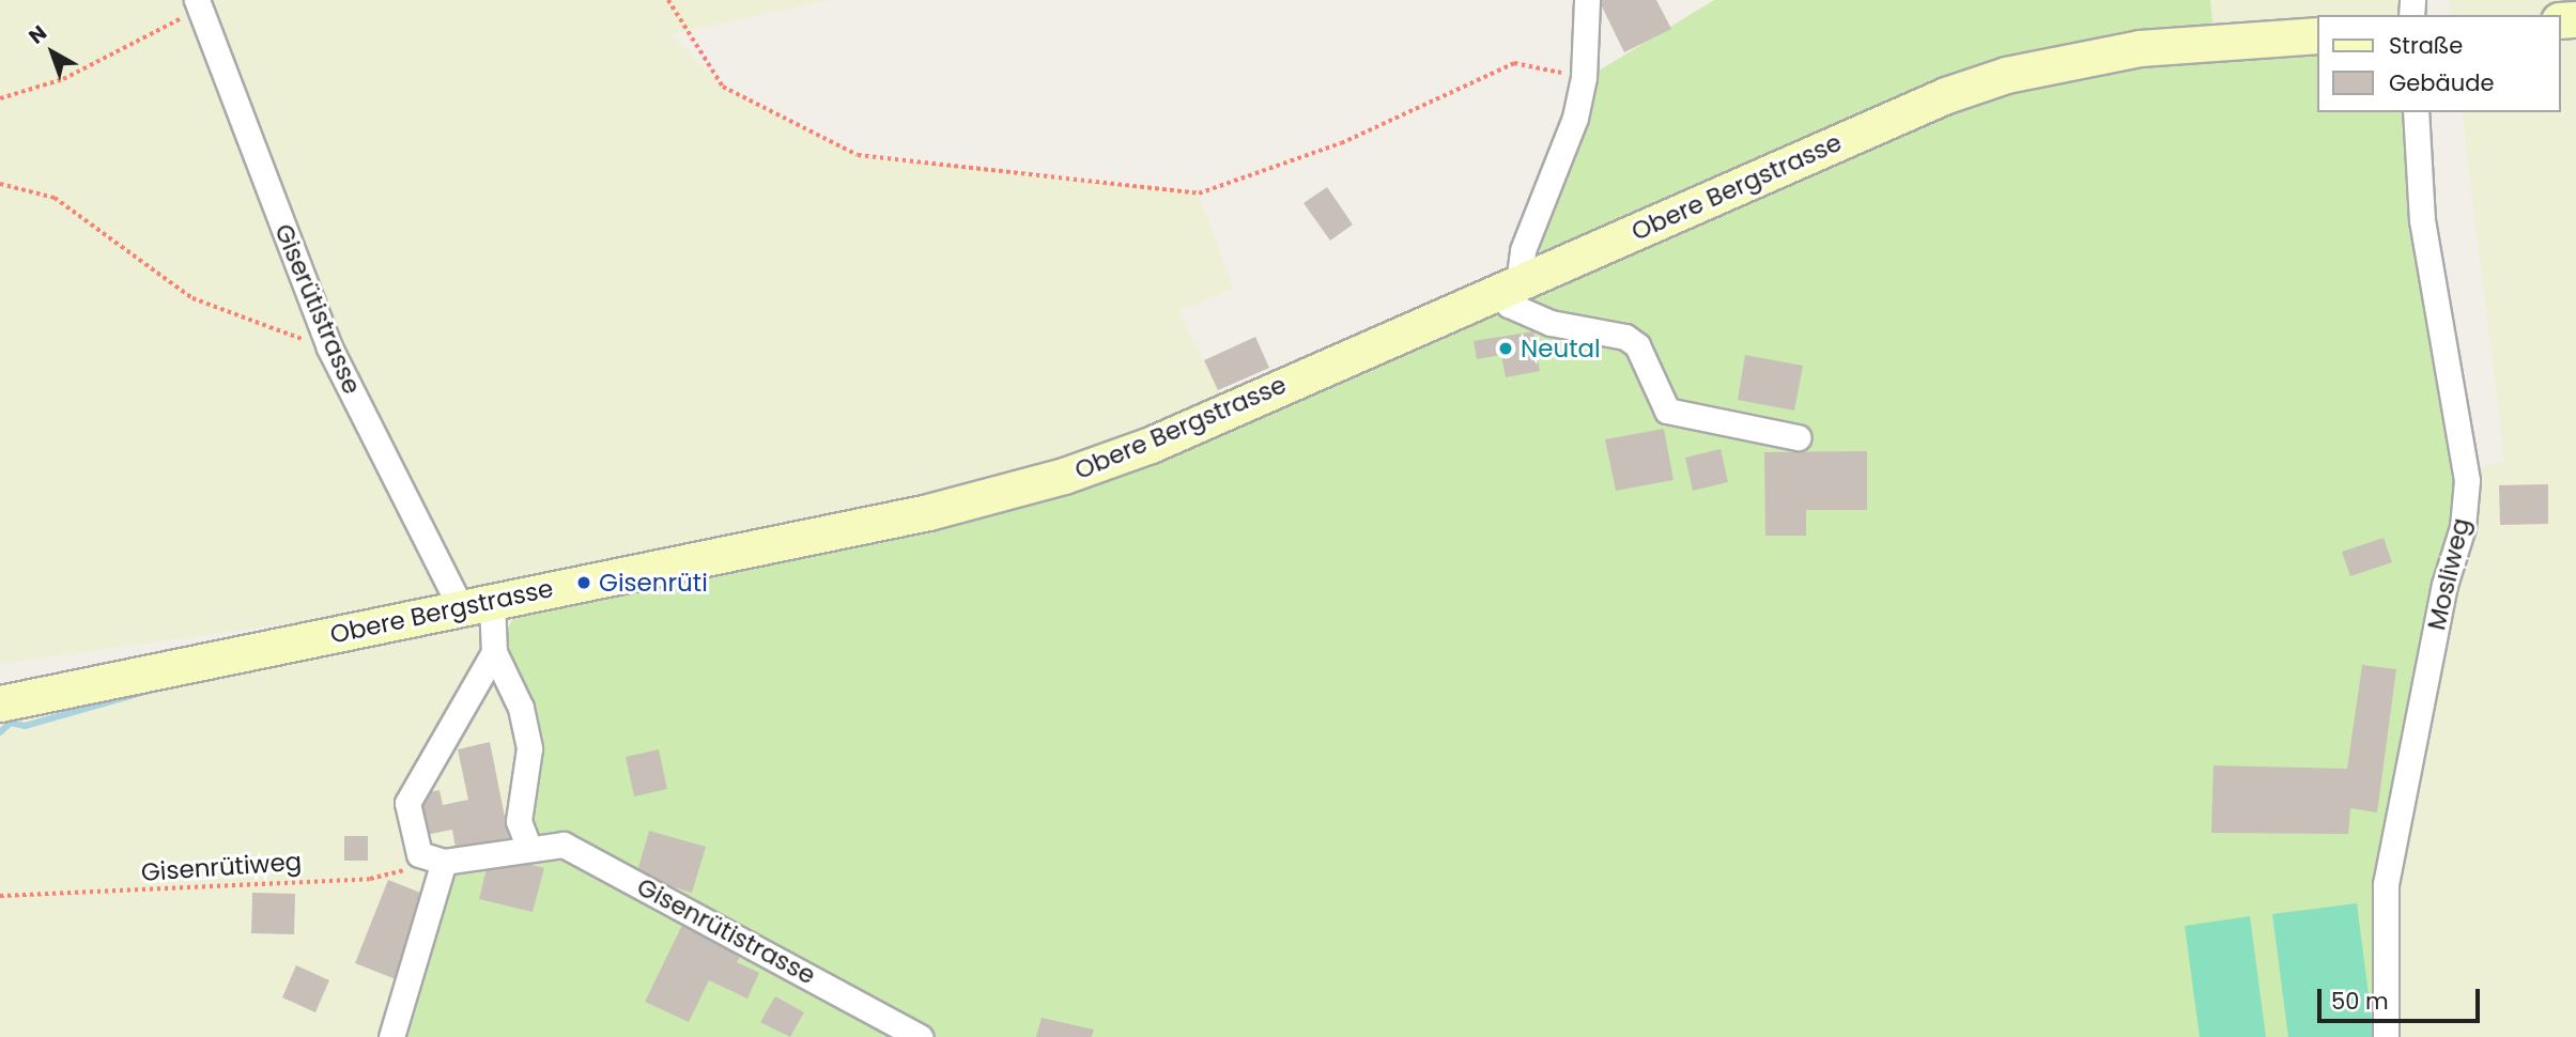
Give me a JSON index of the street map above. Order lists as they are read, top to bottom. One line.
{"streets":{"main road":["Obere Bergstrasse"],"street":["Giserütistrasse","Mosliweg","Gisenrütistrasse"],"path":["Gisenrütiweg"]},"crossings":[["Obere Bergstrasse","Giserütistrasse"],["Gisenrütiweg","Gisenrütistrasse"]],"places":["Neutal","Gisenrüti"],"legend":["Straße","Gebäude"],"scale_bar":"50 m","north":"top left"}
